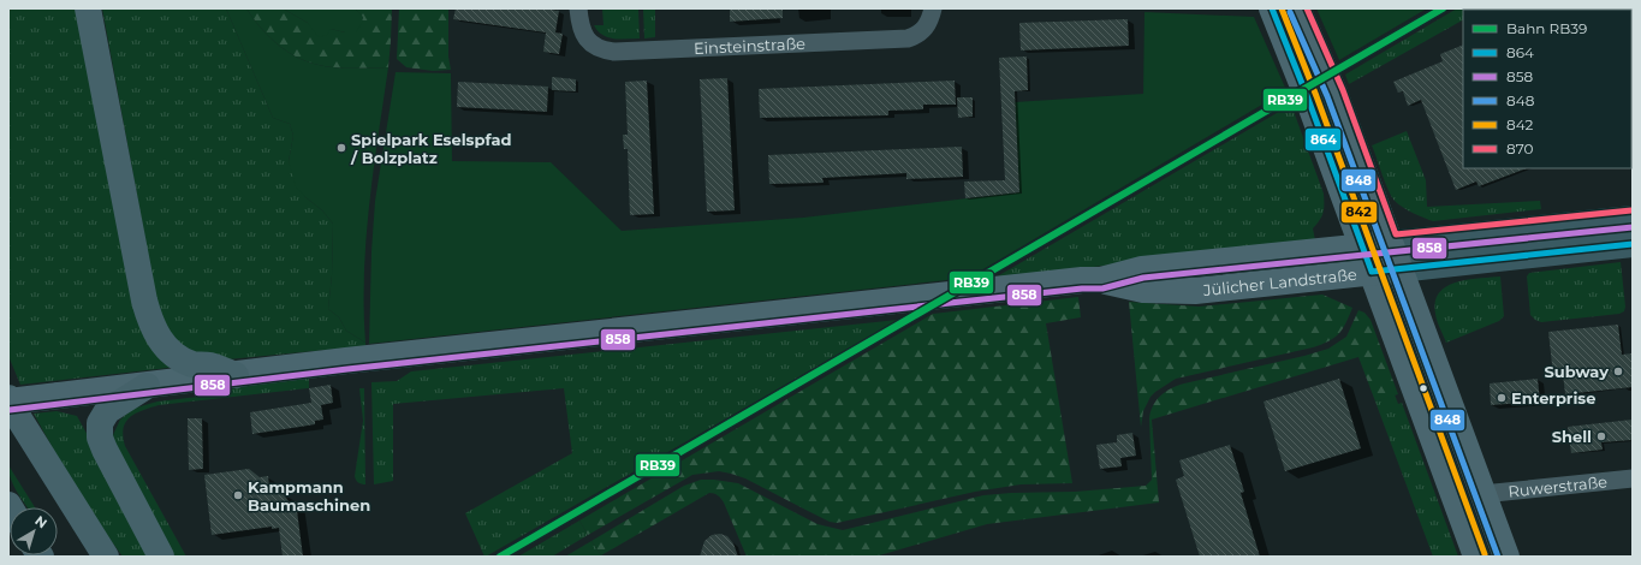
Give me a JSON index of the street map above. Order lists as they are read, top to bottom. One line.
{"streets":{"main road":["Jülicher Landstraße"],"street":["Einsteinstraße","Ruwerstraße"]},"places":["Spielpark Eselspfad / Bolzplatz","Subway","Enterprise","Shell","Kampmann Baumaschinen"],"lines":["rail line RB39","transit line 864","transit line 842","transit line 870","transit line 848","transit line 858"],"legend":["Bahn RB39","864","858","848","842","870"],"north":"top right"}
